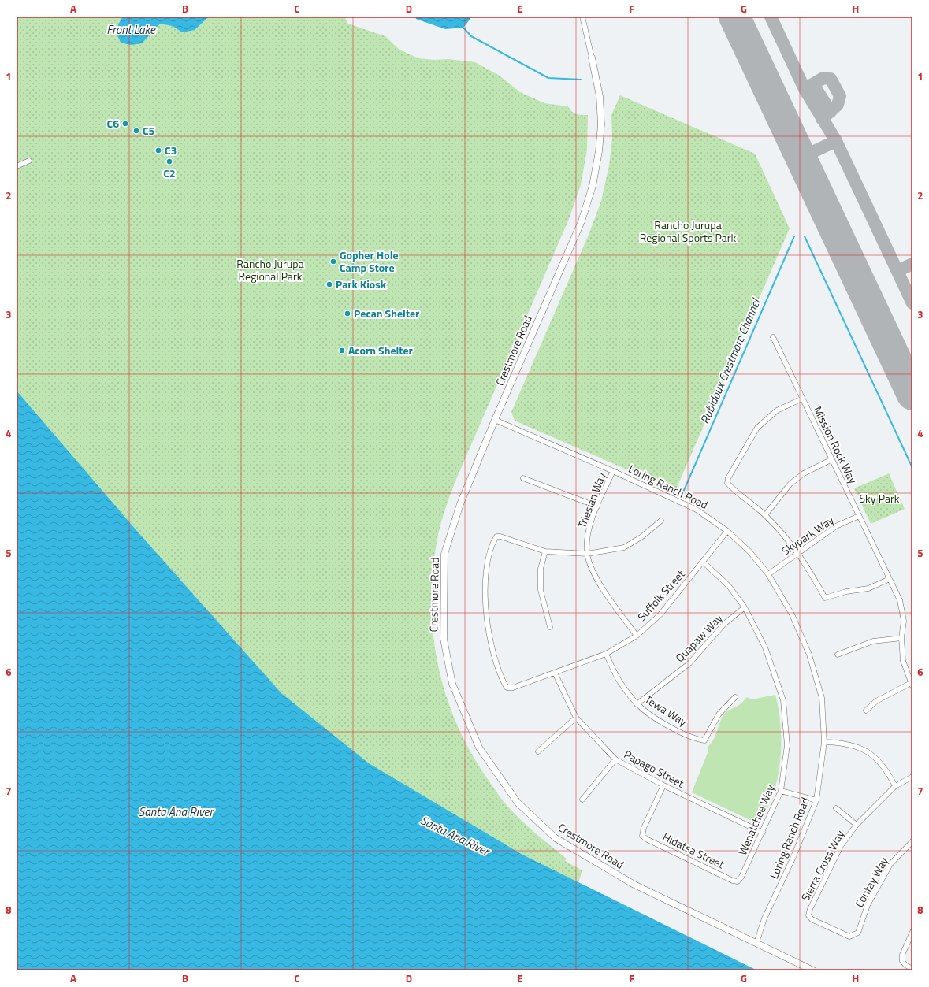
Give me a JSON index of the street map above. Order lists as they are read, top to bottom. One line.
{"streets":{"street":["Crestmore Road","Mission Rock Way","Loring Ranch Road","Triesian Way","Skypark Way","Suffolk Street","Quapaw Way","Tewa Way","Papago Street","Wenatchee Way","Hidatsa Street","Sierra Cross Way","Contay Way"]},"crossings":[["Crestmore Road","Loring Ranch Road"],["Mission Rock Way","Skypark Way"],["Loring Ranch Road","Triesian Way"],["Loring Ranch Road","Skypark Way"],["Loring Ranch Road","Suffolk Street"],["Triesian Way","Suffolk Street"],["Suffolk Street","Tewa Way"],["Suffolk Street","Papago Street"],["Suffolk Street","Wenatchee Way"],["Quapaw Way","Tewa Way"],["Quapaw Way","Wenatchee Way"],["Papago Street","Wenatchee Way"],["Papago Street","Hidatsa Street"],["Wenatchee Way","Hidatsa Street"],["Sierra Cross Way","Contay Way"]],"water":["Front Lake","Rubidoux Crestmore Channel","Santa Ana River"],"parks":["Rancho Jurupa Regional Sports Park","Rancho Jurupa Regional Park","Sky Park"],"places":["C6","C5","C3","C2","Gopher Hole Camp Store","Park Kiosk","Pecan Shelter","Acorn Shelter"],"grid":{"columns":["A","B","C","D","E","F","G","H"],"rows":["1","2","3","4","5","6","7","8"]}}
